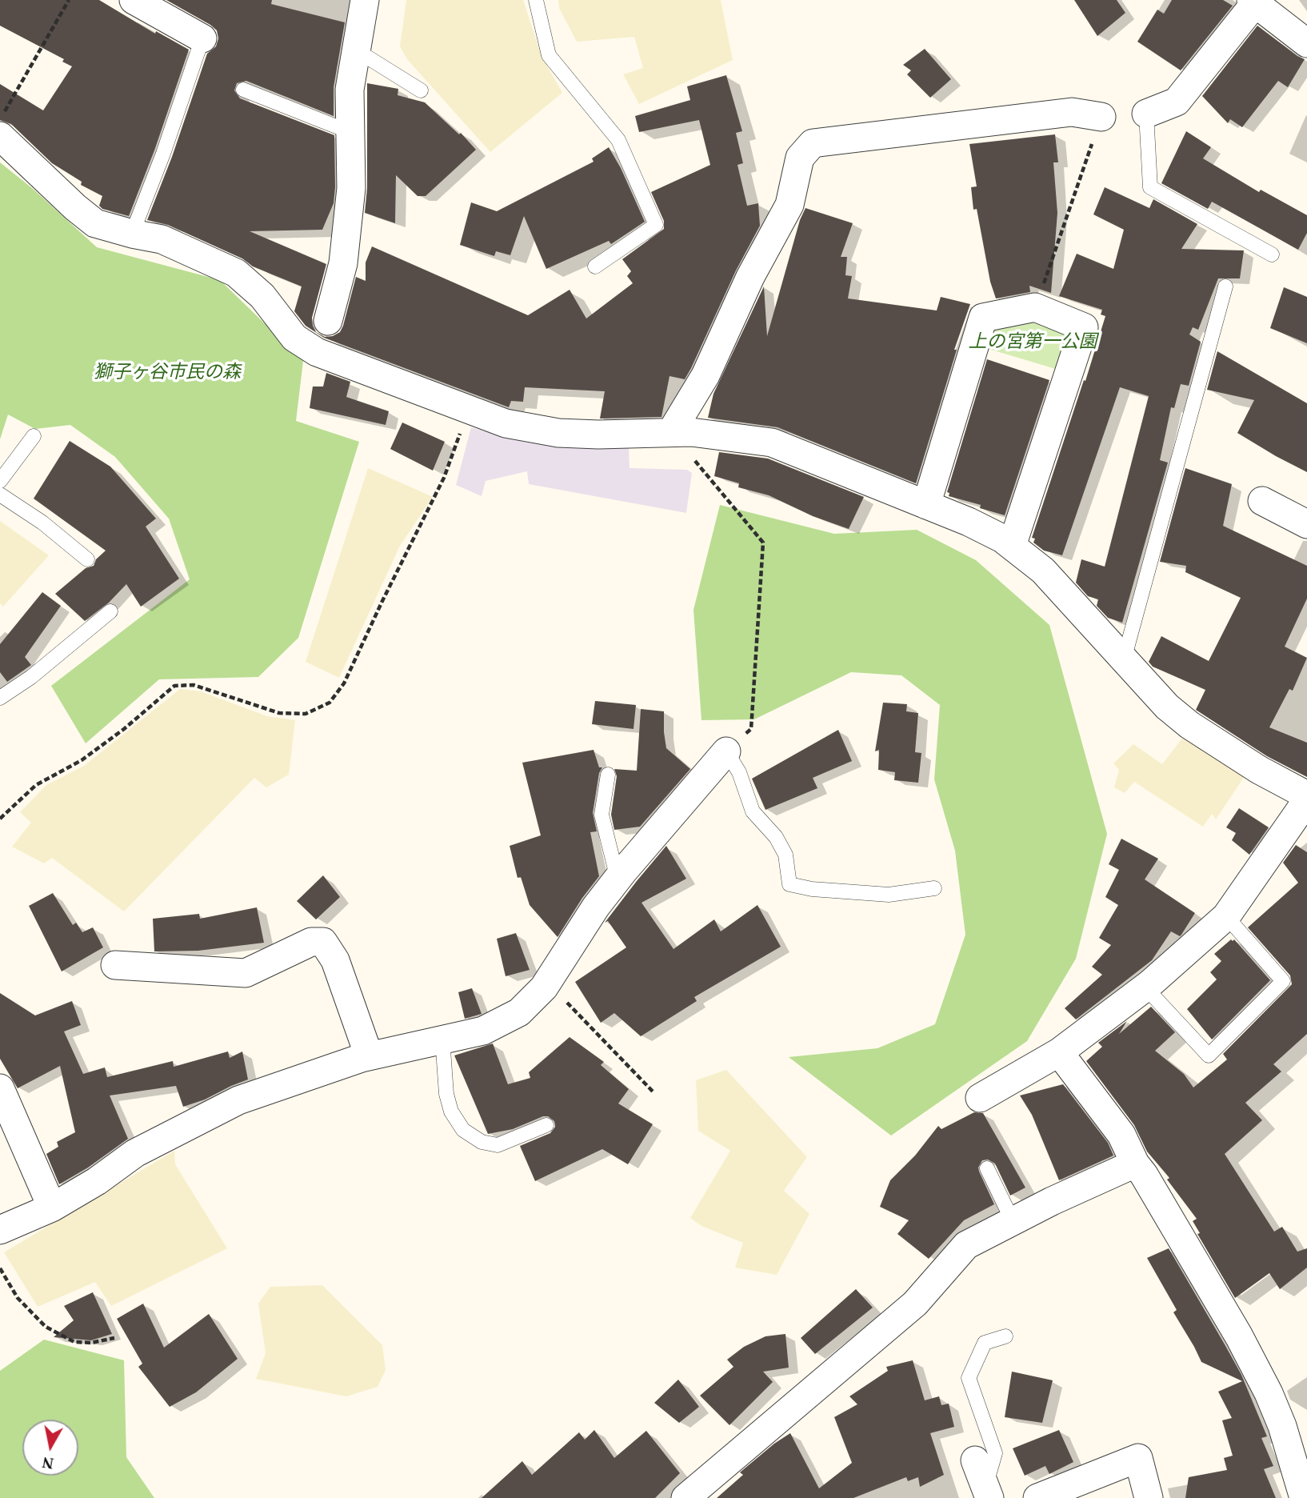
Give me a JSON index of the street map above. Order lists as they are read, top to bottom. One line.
{"parks":["上の宮第一公園","獅子ヶ谷市民の森"],"north":"bottom"}
